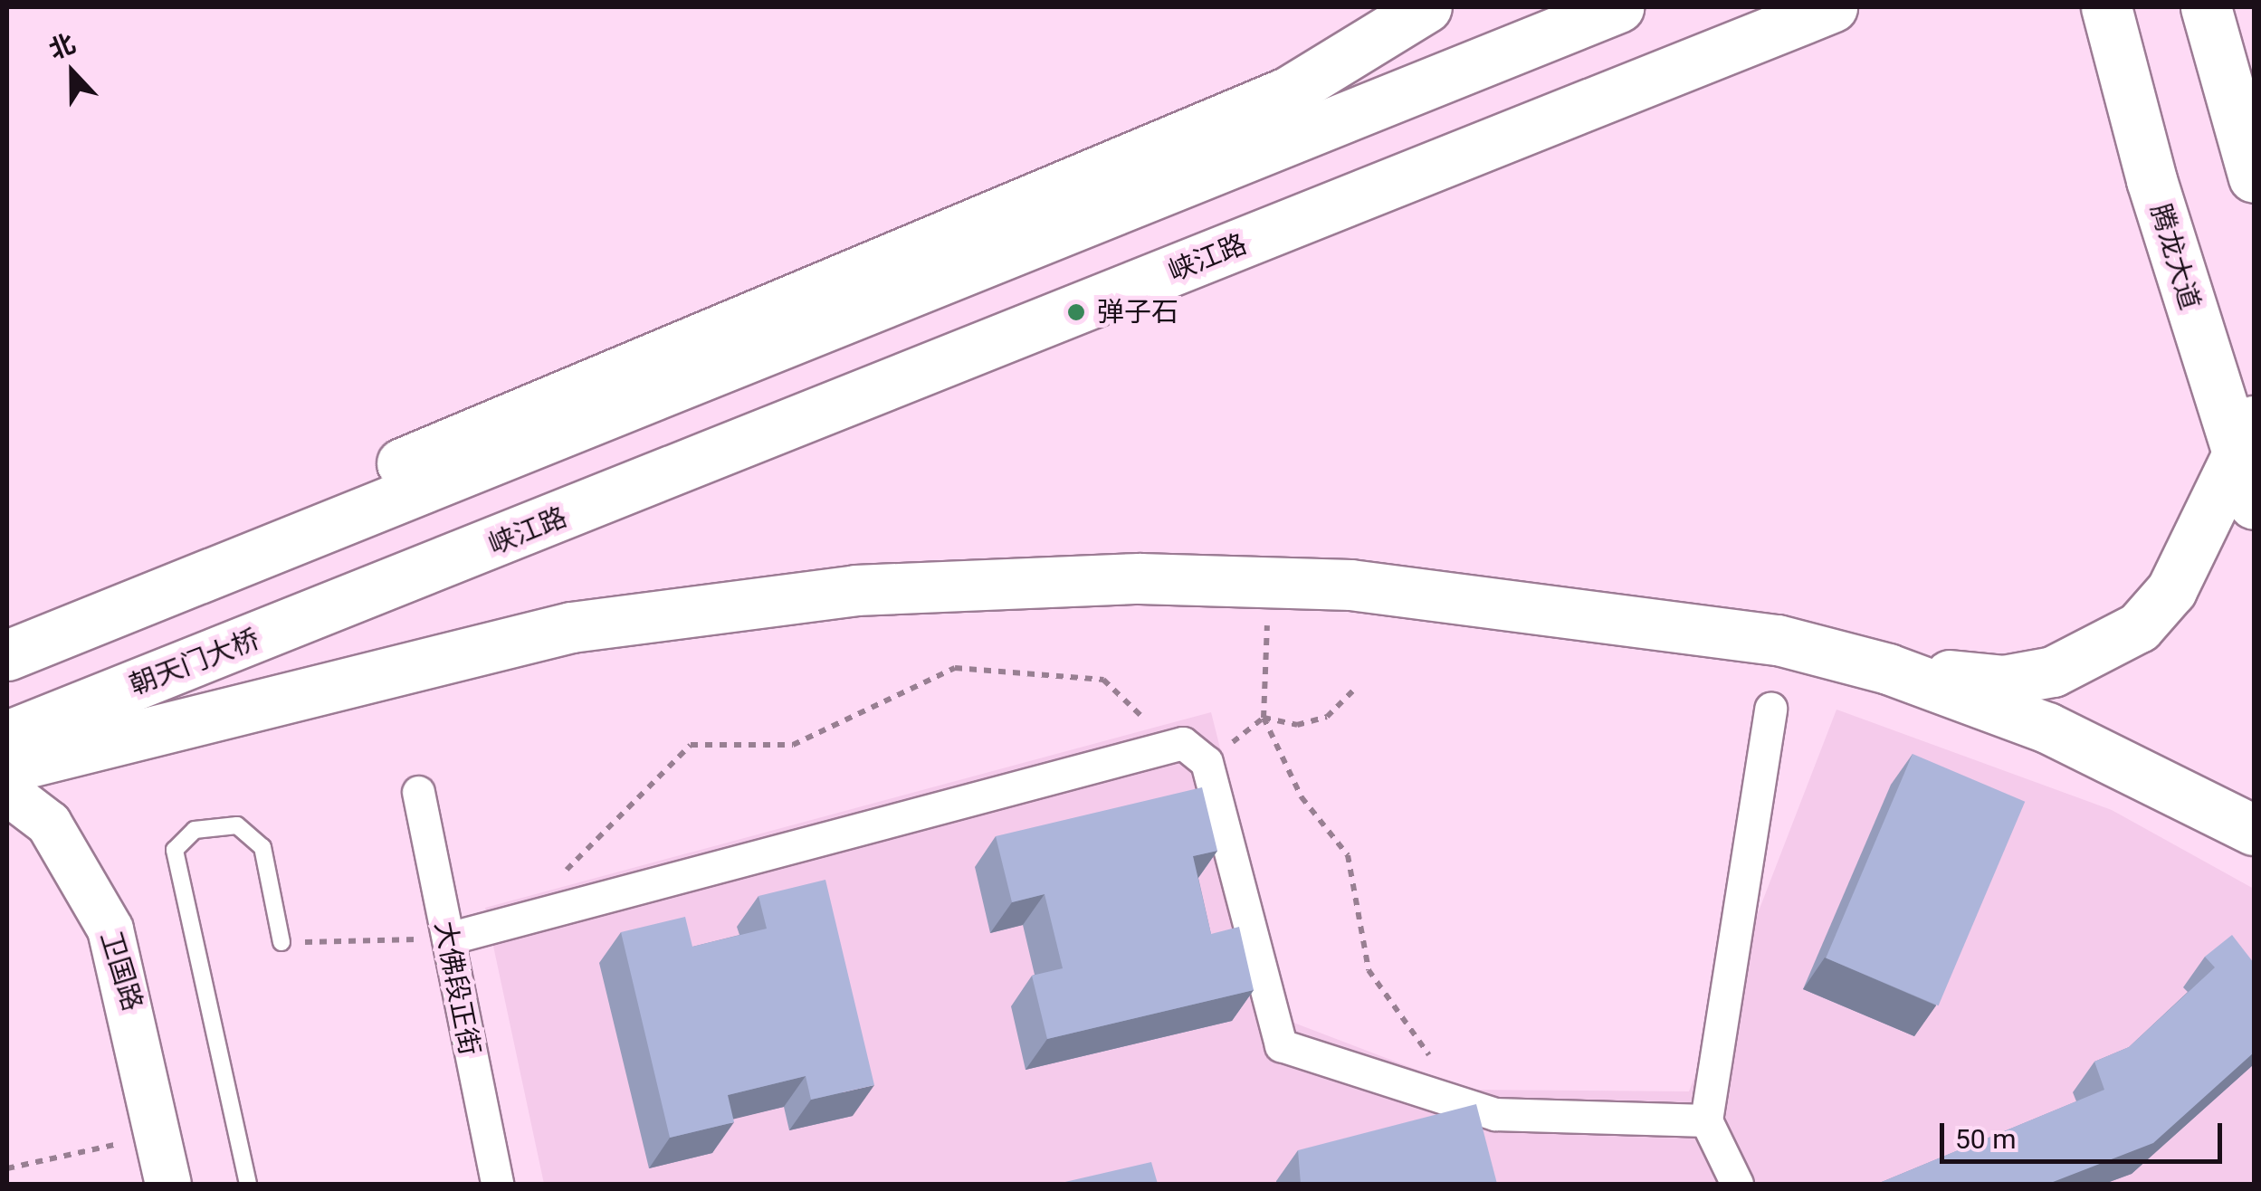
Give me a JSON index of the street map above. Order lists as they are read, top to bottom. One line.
{"streets":{"main road":["腾龙大道","峡江路","朝天门大桥"],"street":["卫国路","大佛段正街"]},"crossings":[["峡江路","朝天门大桥"]],"places":["弹子石"],"scale_bar":"50 m","north":"top"}
